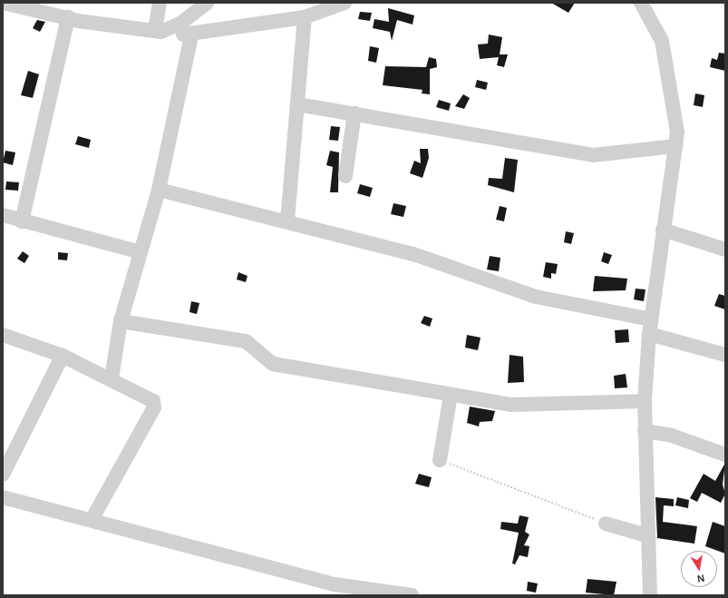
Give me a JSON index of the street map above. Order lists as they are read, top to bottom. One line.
{"north":"bottom"}
